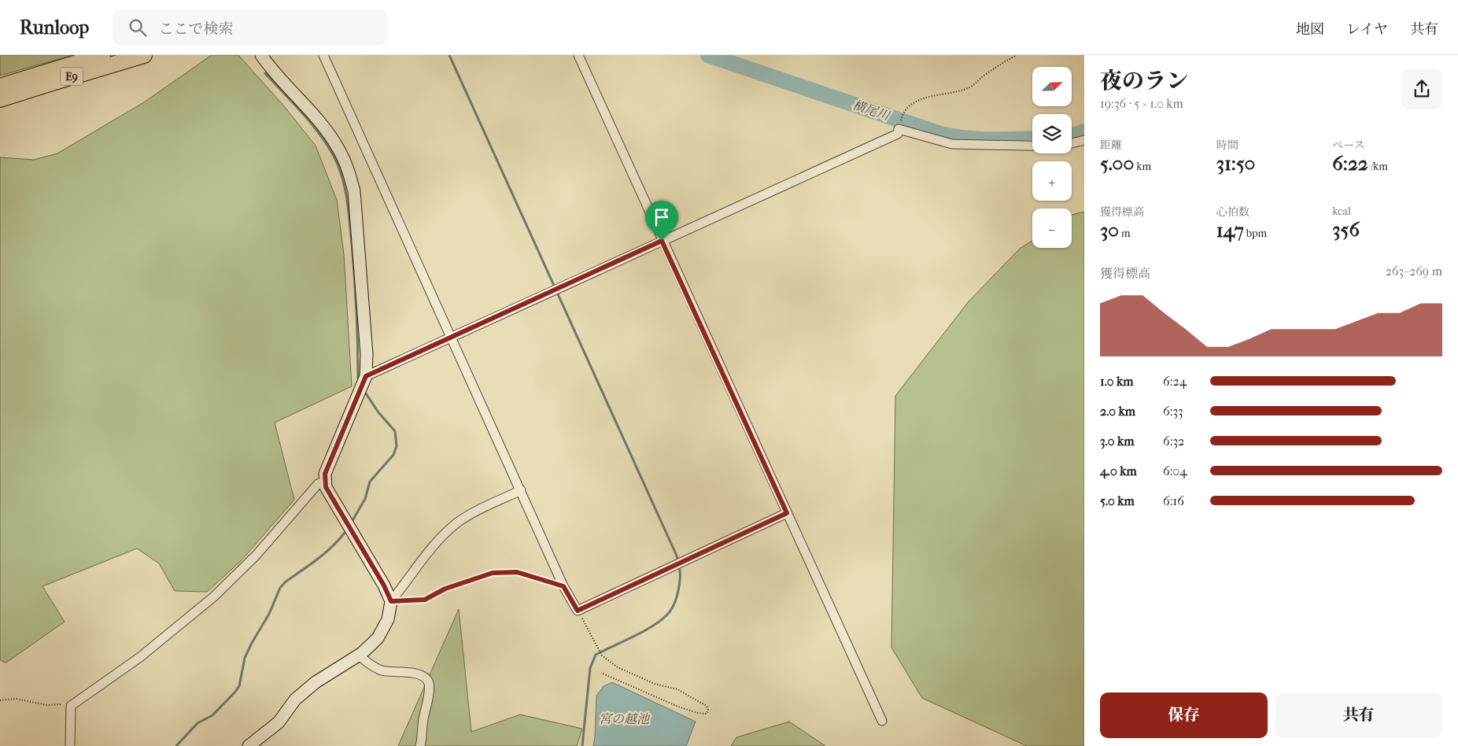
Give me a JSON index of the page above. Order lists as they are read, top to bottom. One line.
{"streets":{"highway":["E9"]},"water":["横尾川","宮の越池"],"north":"top right","page":{"header":"Runloop","search":"ここで検索","nav":["地図","レイヤ","共有"],"heading":["夜のラン","19:36 · 5 × 1.0 km"],"map_buttons":["+","−"],"stats":[["距離","5.00 km"],["時間","31:50"],["ペース","6:22 /km"],["獲得標高","30 m"],["心拍数","147 bpm"],["kcal","356"]],"chart":["獲得標高","263–269 m"],"list":[{"name":"1.0 km","note":"6:24"},{"name":"2.0 km","note":"6:33"},{"name":"3.0 km","note":"6:32"},{"name":"4.0 km","note":"6:04"},{"name":"5.0 km","note":"6:16"}],"buttons":["保存","共有"]}}
